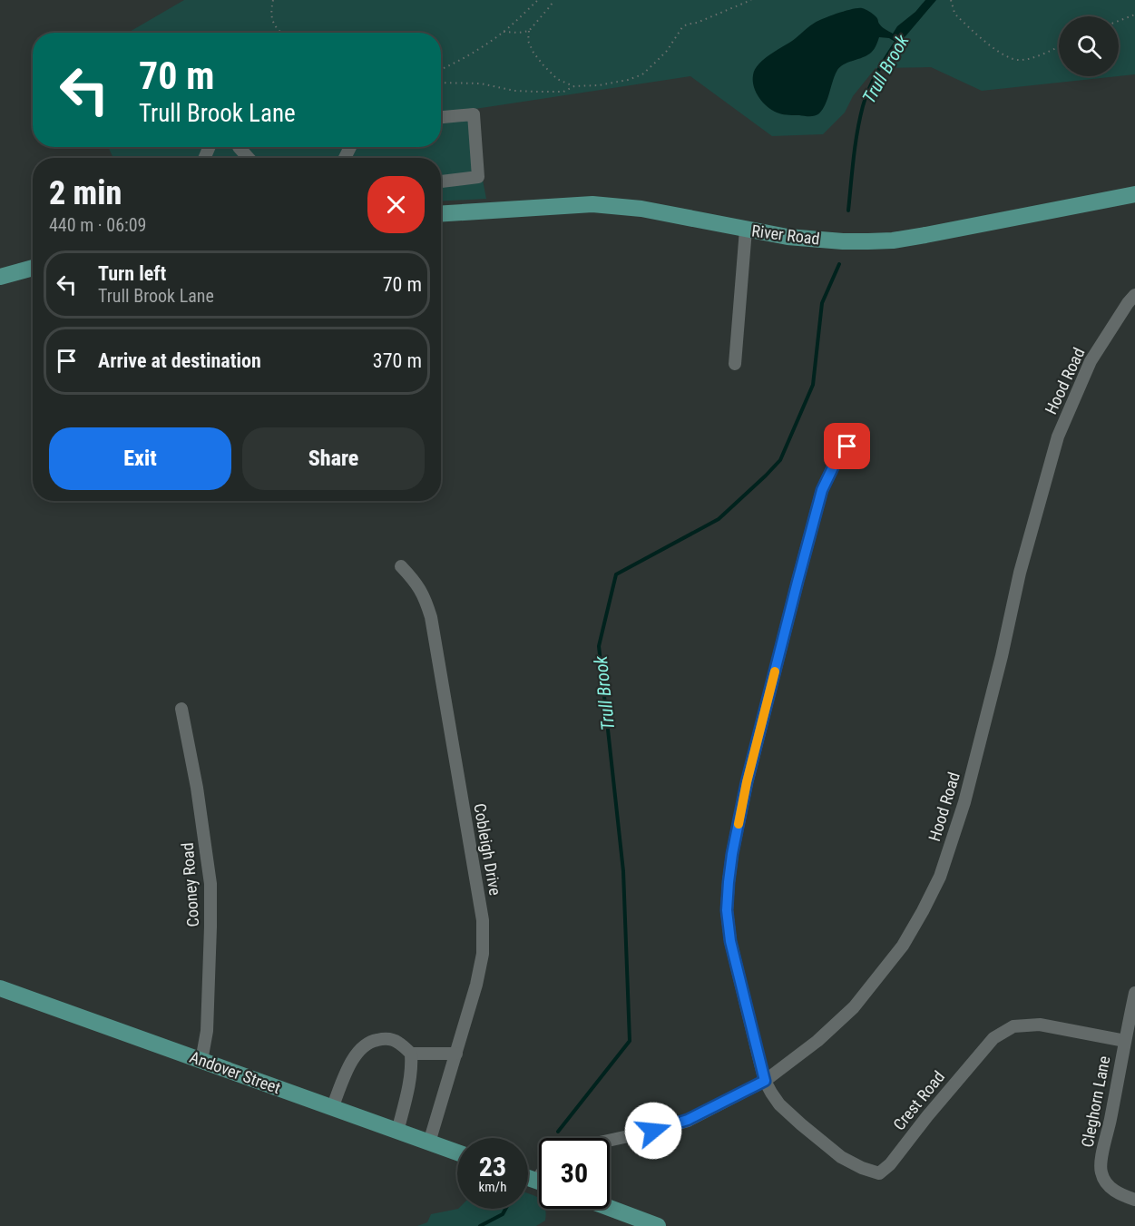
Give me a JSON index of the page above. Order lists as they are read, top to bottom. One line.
{"streets":{"main road":["River Road","Andover Street"],"street":["Hood Road","Cobleigh Drive","Cooney Road","Crest Road","Cleghorn Lane"]},"crossings":[["Hood Road","Crest Road"],["Cobleigh Drive","Andover Street"],["Cooney Road","Andover Street"],["Crest Road","Cleghorn Lane"]],"water":["Trull Brook"],"page":{"turn":["70 m","Trull Brook Lane"],"heading":["2 min","440 m · 06:09"],"list":[{"name":"Turn left","note":"Trull Brook Lane","value":"70 m"},{"name":"Arrive at destination","value":"370 m"}],"buttons":["Exit","Share"],"speed":"23 km/h","limit":"30"}}
